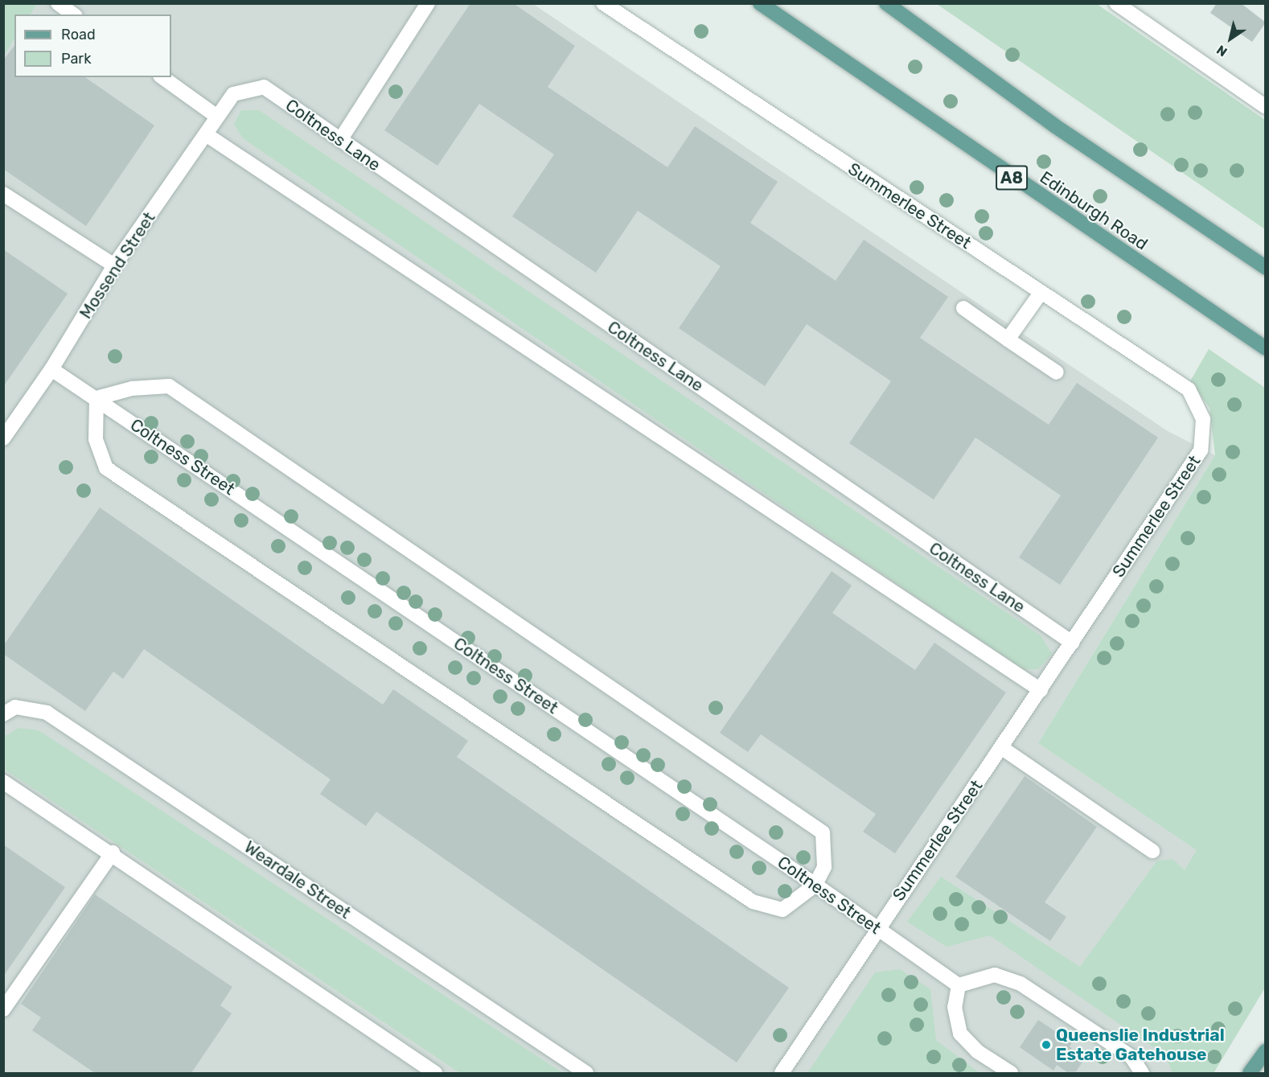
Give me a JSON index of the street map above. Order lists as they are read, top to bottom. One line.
{"streets":{"main road":["A8","Edinburgh Road"],"street":["Coltness Lane","Summerlee Street","Mossend Street","Coltness Street","Weardale Street"]},"crossings":[["Coltness Lane","Summerlee Street"],["Coltness Lane","Mossend Street"],["Summerlee Street","Coltness Street"],["Mossend Street","Coltness Street"]],"places":["Queenslie Industrial Estate Gatehouse"],"legend":["Road","Park"],"north":"bottom left"}
